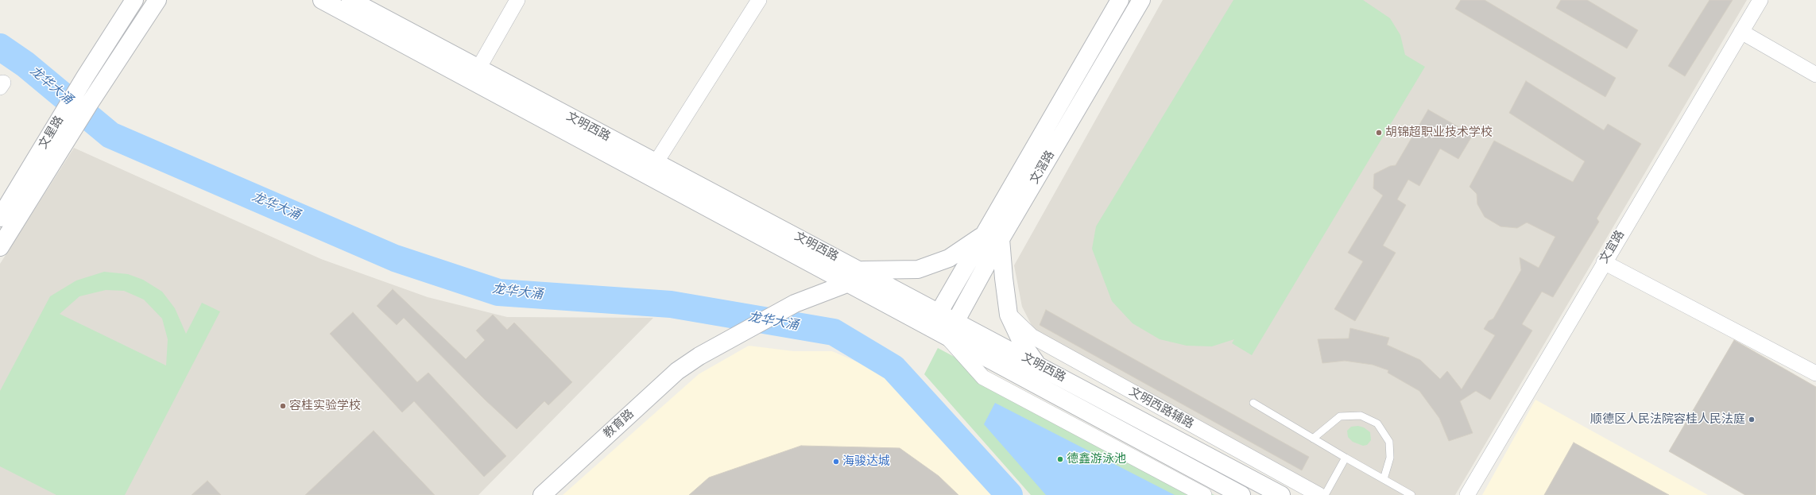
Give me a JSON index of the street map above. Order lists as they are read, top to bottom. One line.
{"streets":{"street":["文明西路","文星路","文滘路","文宜路","文明西路辅路","教育路"]},"crossings":[["文明西路","文滘路"],["文明西路","教育路"]],"water":["龙华大涌"],"places":["胡锦超职业技术学校","容桂实验学校","顺德区人民法院容桂人民法庭","德鑫游泳池","海骏达城"]}
